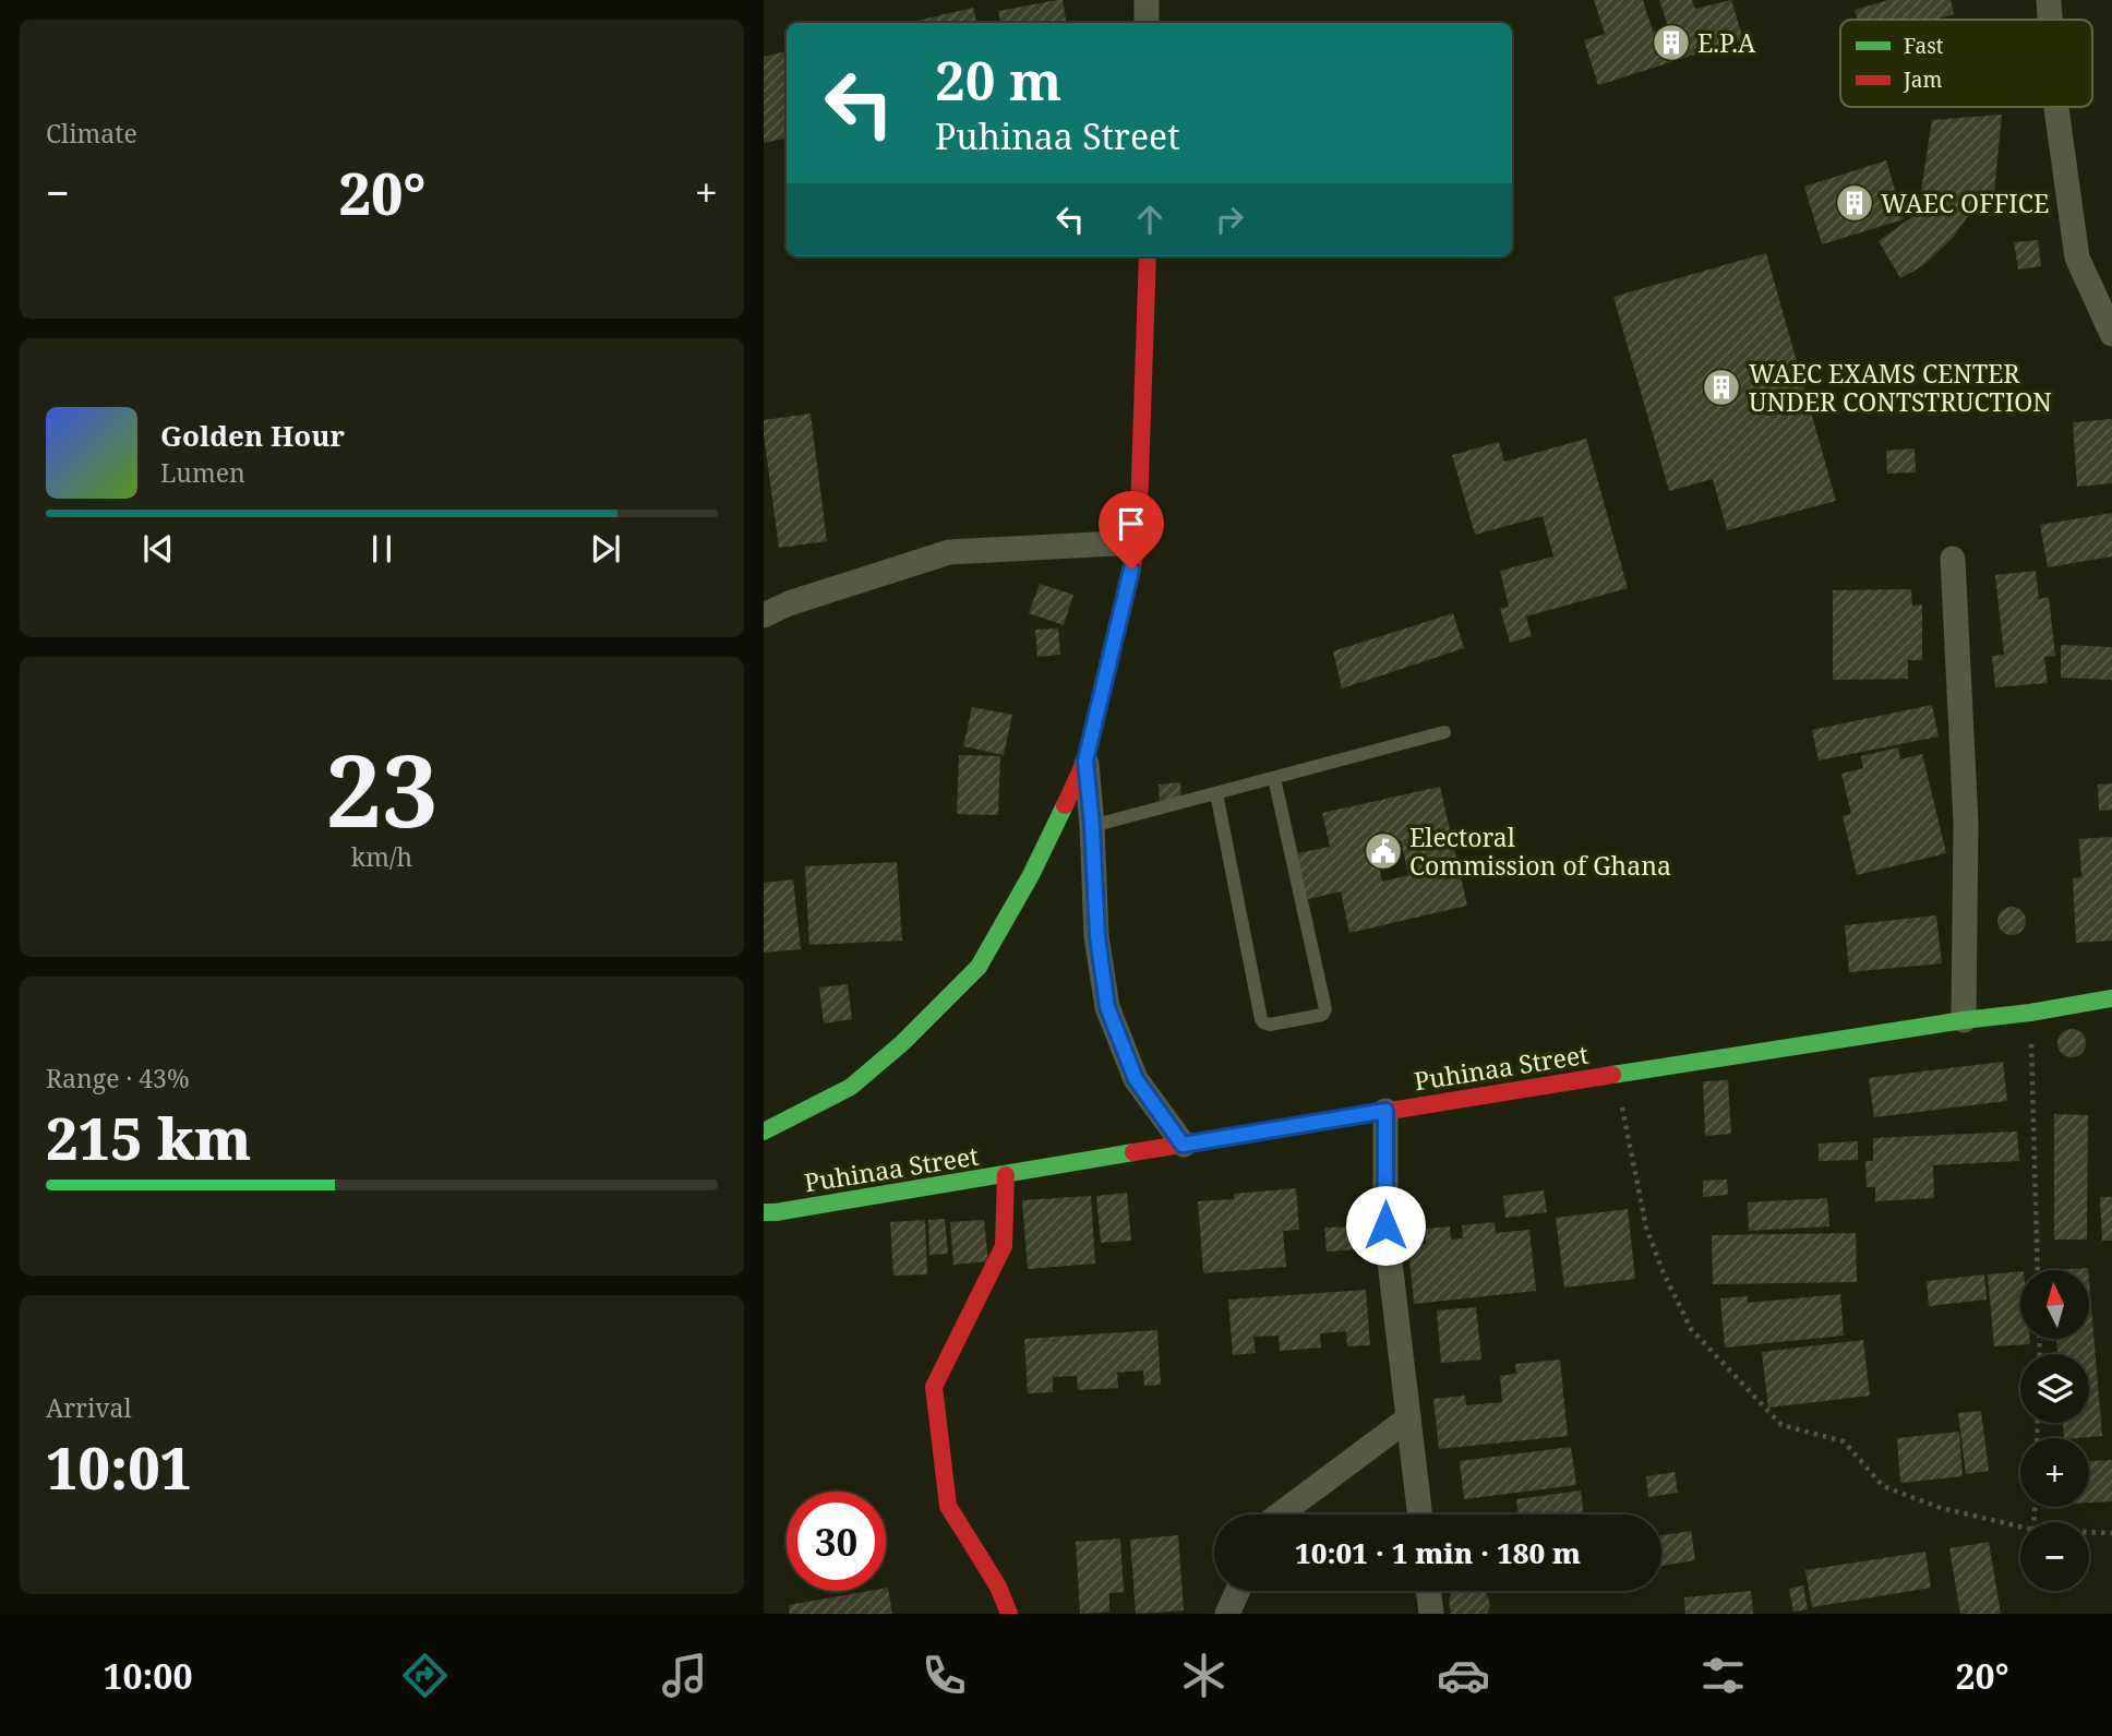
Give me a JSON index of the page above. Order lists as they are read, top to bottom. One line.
{"streets":{"street":["Puhinaa Street"]},"places":{"building":["E.P.A","WAEC OFFICE","WAEC EXAMS CENTER UNDER CONTSTRUCTION"],"public building":["Electoral Commission of Ghana"]},"legend":["Fast","Jam"],"north":"top","page":{"tile":["Climate",["23","km/h"],["Range · 43%","215 km"],["Arrival","10:01"]],"turn":["20 m","Puhinaa Street"],"heat":["−","20°","+"],"song":["Golden Hour","Lumen"],"map_buttons":["+","−"],"limit":"30","trip":"10:01 · 1 min · 180 m","tabs":["10:00","20°"]}}
